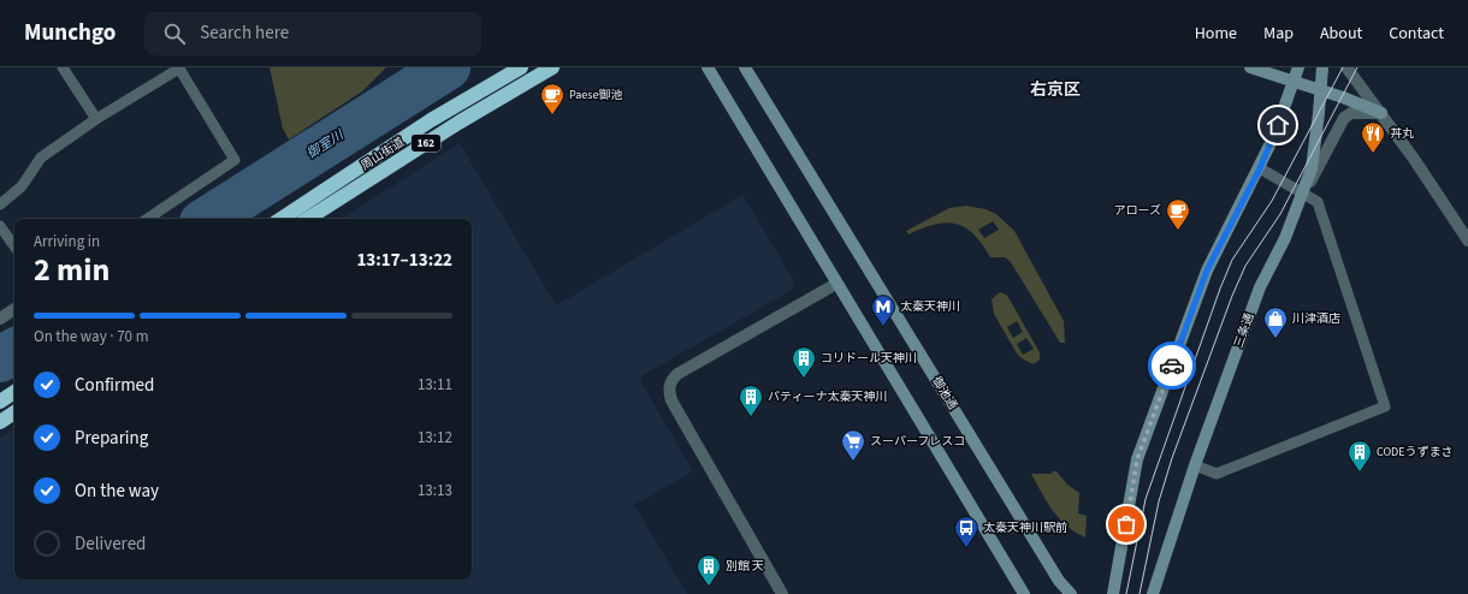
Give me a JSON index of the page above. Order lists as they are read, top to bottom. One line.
{"streets":{"highway":["162","周山街道"],"street":["三条通","御池通"]},"districts":["右京区"],"water":["御室川"],"places":{"cafe":["Paese御池","アローズ"],"restaurant":["丼丸"],"metro station":["太秦天神川"],"shop":["川津酒店"],"building":["コリドール天神川","パティーナ太秦天神川","CODEうずまさ","別館 天"],"supermarket":["スーパーフレスコ"],"bus stop":["太秦天神川駅前"]},"page":{"header":"Munchgo","search":"Search here","nav":["Home","Map","About","Contact"],"heading":["2 min","Arriving in","13:17–13:22"],"bar":"On the way · 70 m","list":[["Confirmed","13:11"],["Preparing","13:12"],["On the way","13:13"],"Delivered"]}}
